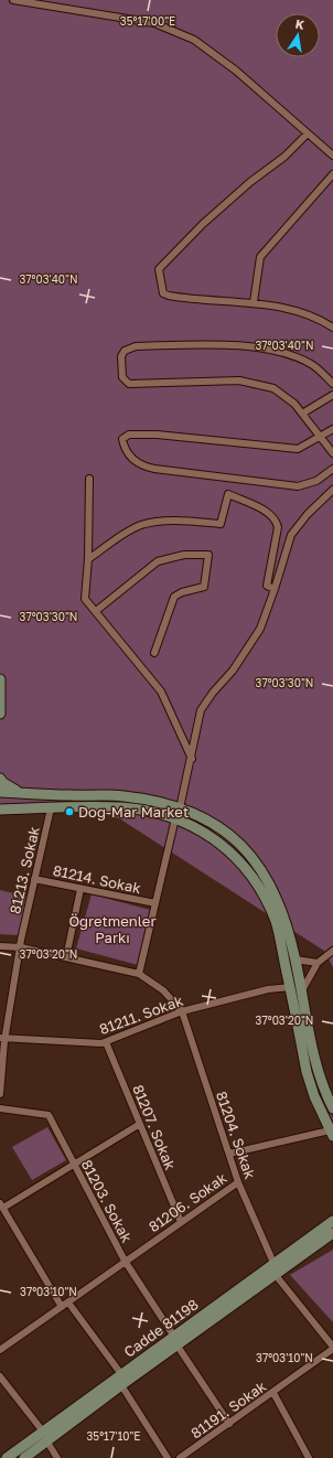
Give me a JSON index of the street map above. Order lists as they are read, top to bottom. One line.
{"streets":{"main road":["Cadde 81198"],"street":["81213. Sokak","81214. Sokak","81211. Sokak","81207. Sokak","81204. Sokak","81203. Sokak","81206. Sokak","81191. Sokak"]},"crossings":[["81213. Sokak","81214. Sokak"],["81213. Sokak","81211. Sokak"],["81211. Sokak","81207. Sokak"],["81211. Sokak","81204. Sokak"],["81207. Sokak","81206. Sokak"],["81204. Sokak","81206. Sokak"],["81204. Sokak","Cadde 81198"],["81203. Sokak","81206. Sokak"],["81203. Sokak","Cadde 81198"],["81203. Sokak","81191. Sokak"]],"parks":["Öğretmenler Parkı"],"places":["Doğ-Mar Market"],"north":"top","coordinates":["35°17'00\"E","37°03'40\"N","37°03'30\"N","37°03'20\"N","37°03'10\"N","35°17'10\"E"]}
